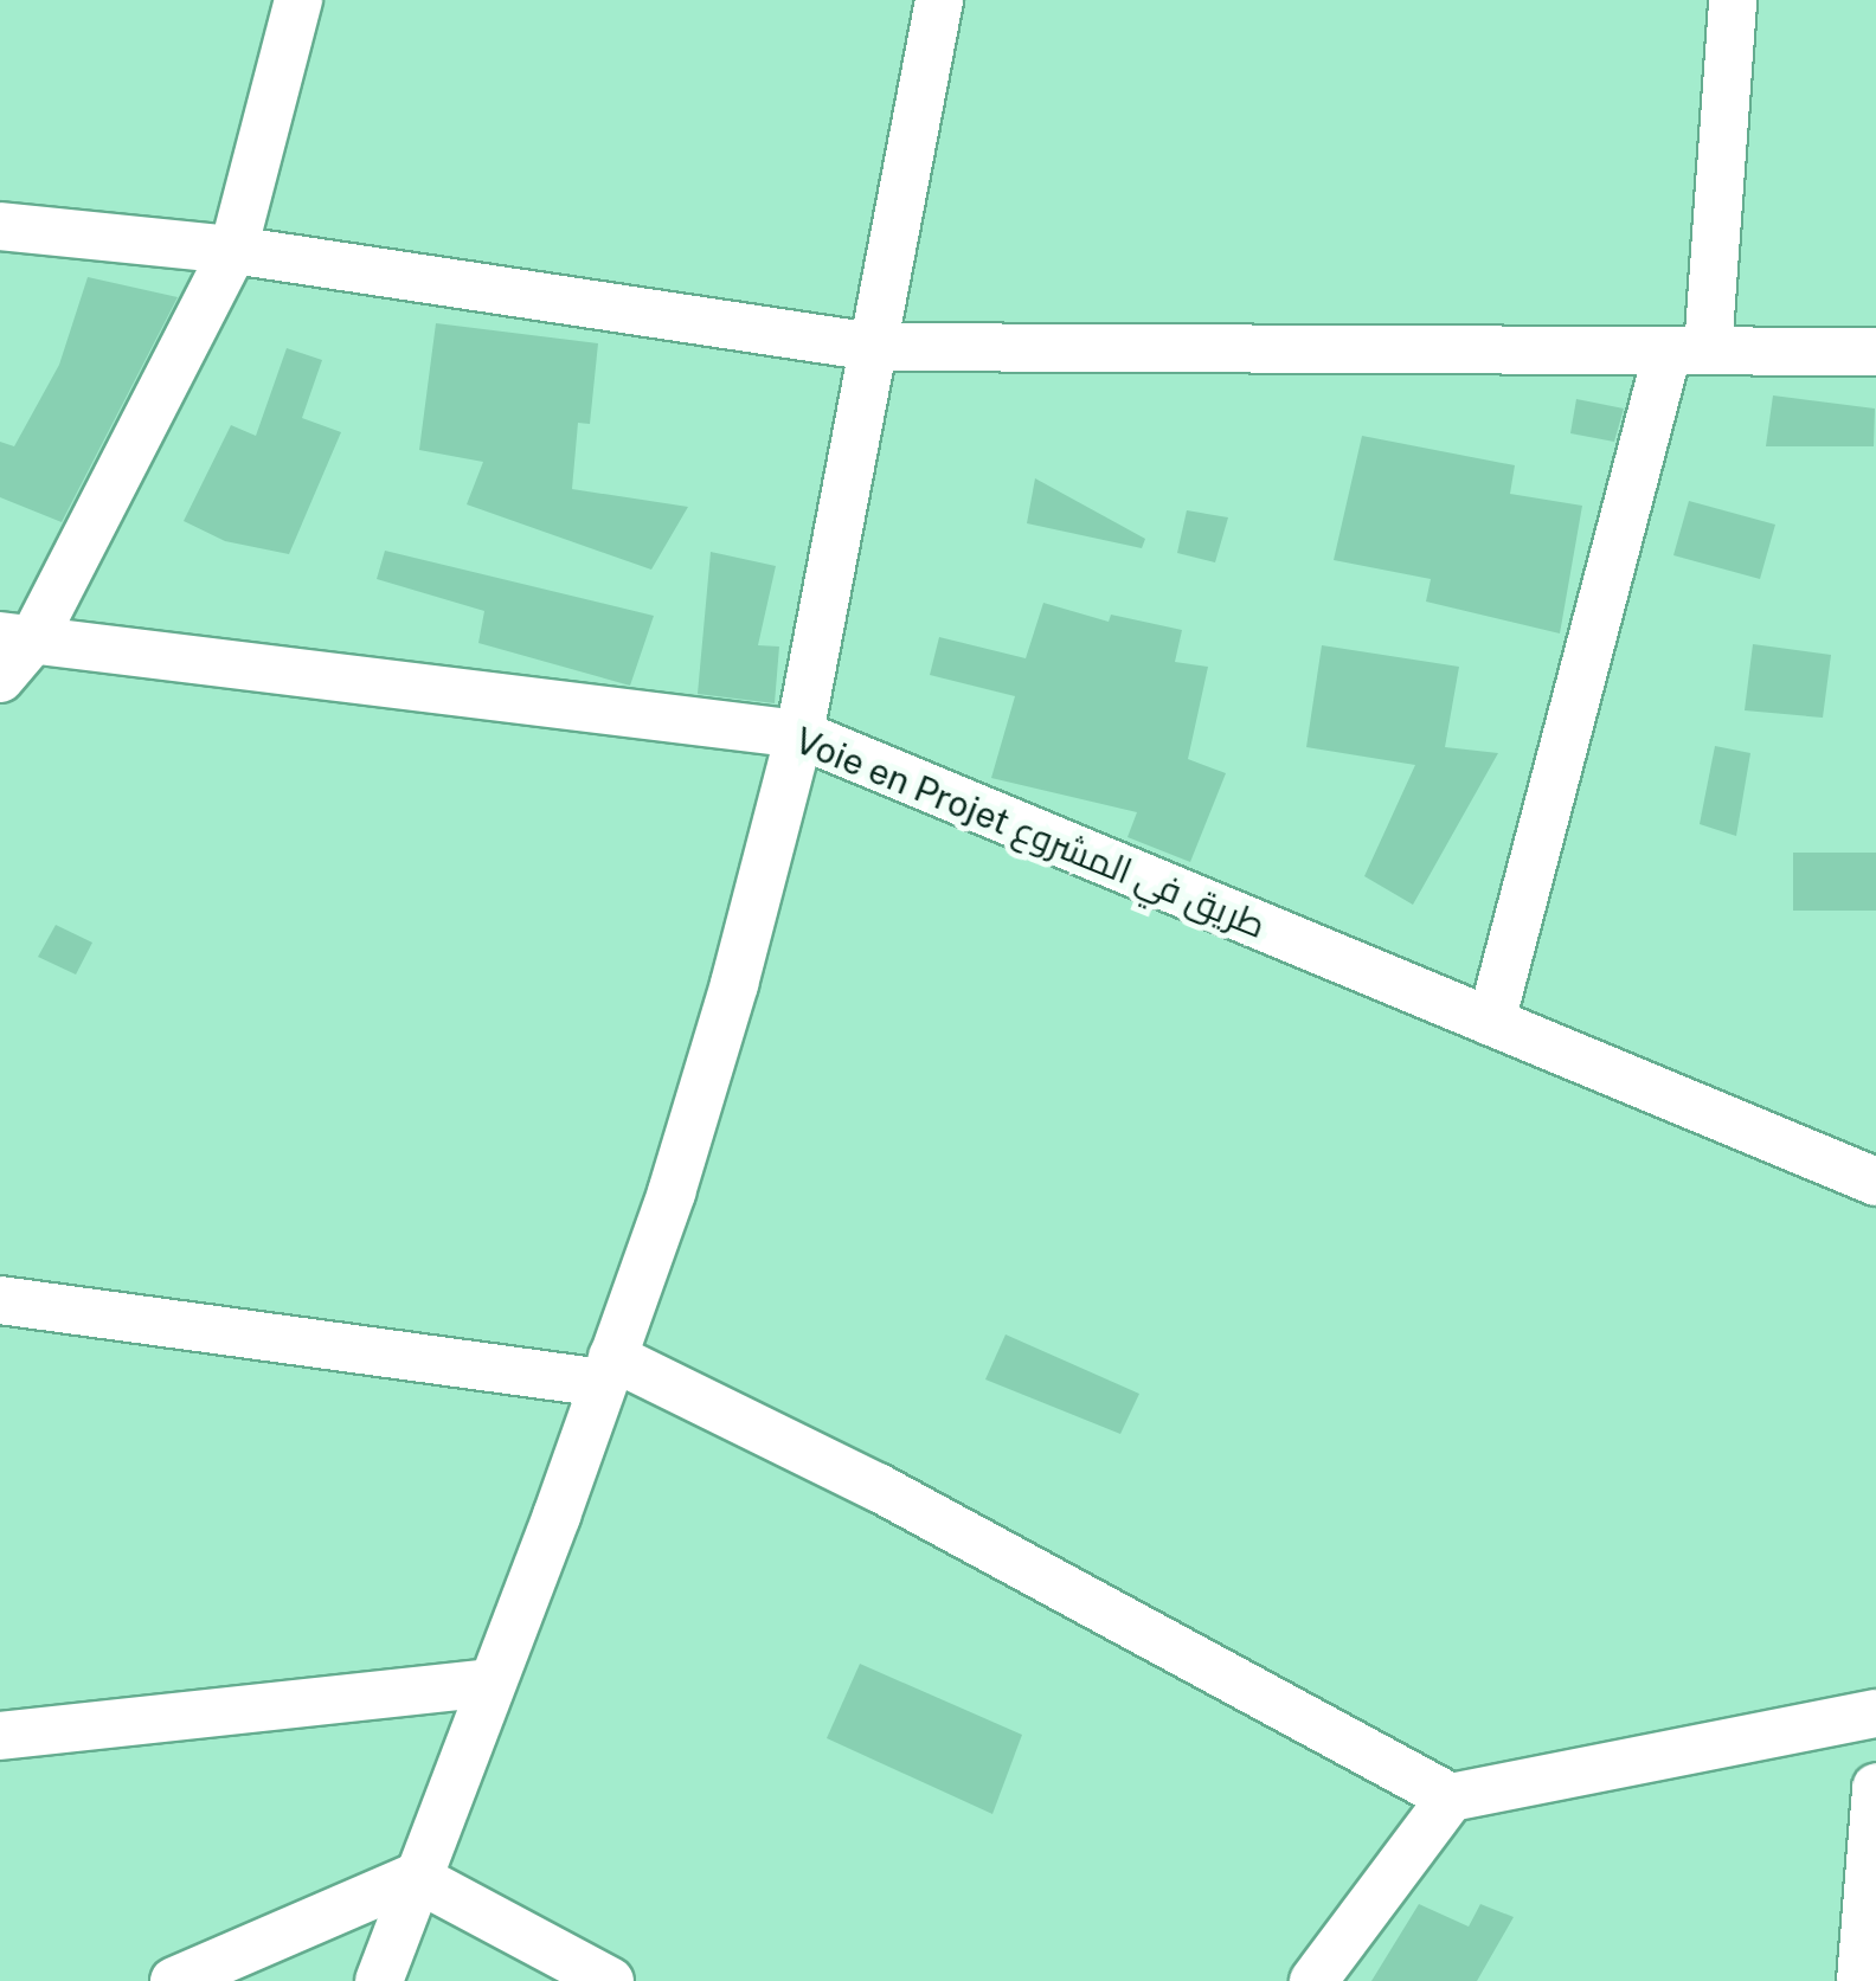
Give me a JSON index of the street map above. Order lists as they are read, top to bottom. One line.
{"streets":{"street":["Voie en Projet طريق في المشروع"]}}
